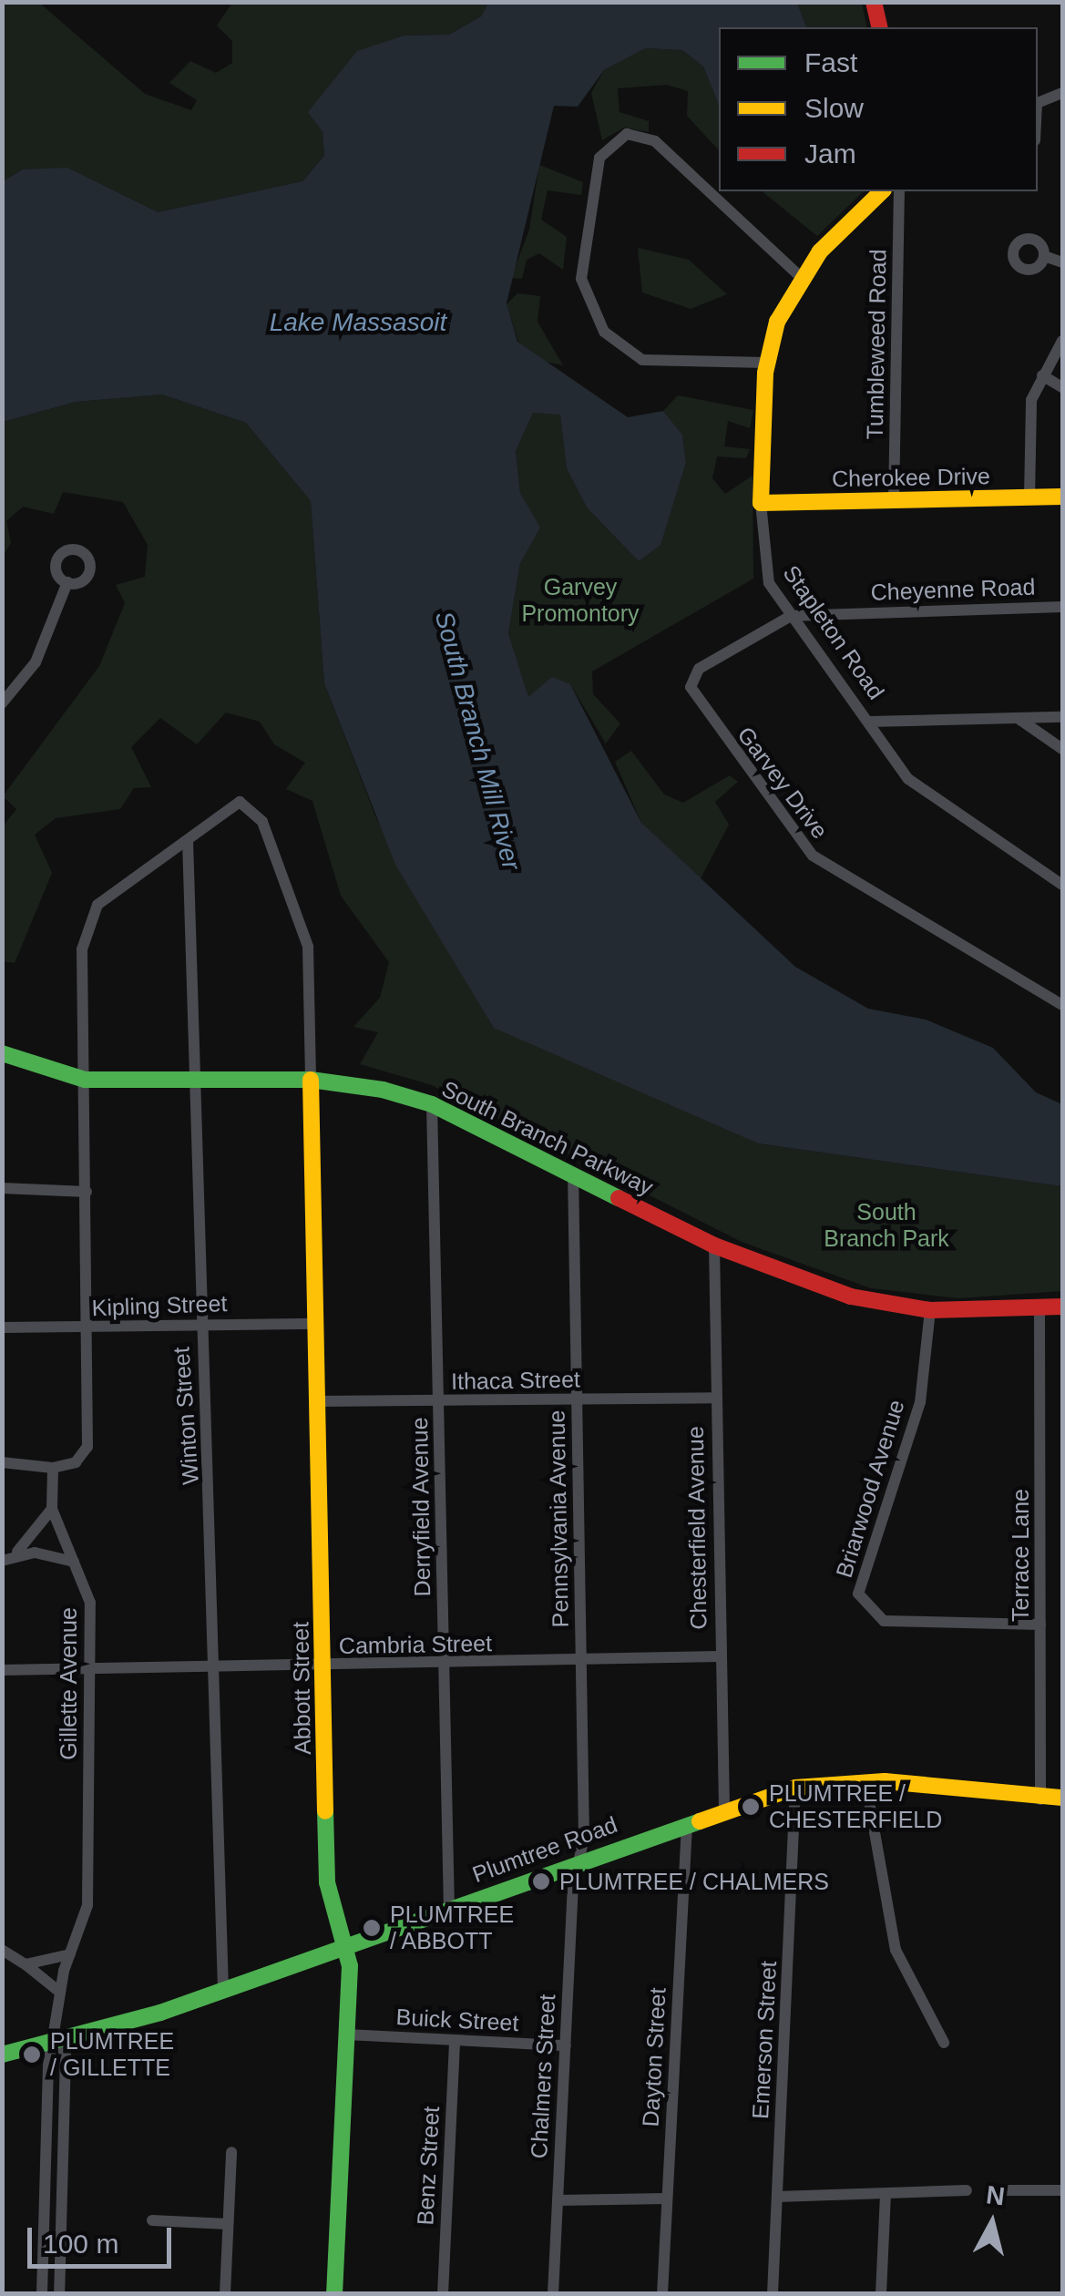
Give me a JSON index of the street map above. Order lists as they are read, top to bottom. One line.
{"streets":{"street":["Tumbleweed Road","Cherokee Drive","Cheyenne Road","Stapleton Road","Garvey Drive","South Branch Parkway","Kipling Street","Ithaca Street","Winton Street","Briarwood Avenue","Derryfield Avenue","Pennsylvania Avenue","Chesterfield Avenue","Terrace Lane","Cambria Street","Gillette Avenue","Abbott Street","Plumtree Road","Buick Street","Emerson Street","Dayton Street","Chalmers Street","Benz Street"]},"crossings":[["Tumbleweed Road","Cherokee Drive"],["Cherokee Drive","Stapleton Road"],["Cheyenne Road","Stapleton Road"],["Cheyenne Road","Garvey Drive"],["Stapleton Road","Garvey Drive"],["South Branch Parkway","Winton Street"],["South Branch Parkway","Briarwood Avenue"],["South Branch Parkway","Derryfield Avenue"],["South Branch Parkway","Pennsylvania Avenue"],["South Branch Parkway","Chesterfield Avenue"],["South Branch Parkway","Terrace Lane"],["South Branch Parkway","Abbott Street"],["Kipling Street","Winton Street"],["Kipling Street","Abbott Street"],["Ithaca Street","Derryfield Avenue"],["Ithaca Street","Pennsylvania Avenue"],["Ithaca Street","Chesterfield Avenue"],["Ithaca Street","Abbott Street"],["Winton Street","Cambria Street"],["Winton Street","Plumtree Road"],["Briarwood Avenue","Terrace Lane"],["Derryfield Avenue","Cambria Street"],["Derryfield Avenue","Plumtree Road"],["Pennsylvania Avenue","Cambria Street"],["Pennsylvania Avenue","Plumtree Road"],["Pennsylvania Avenue","Chalmers Street"],["Chesterfield Avenue","Cambria Street"],["Chesterfield Avenue","Plumtree Road"],["Terrace Lane","Plumtree Road"],["Cambria Street","Gillette Avenue"],["Cambria Street","Abbott Street"],["Gillette Avenue","Plumtree Road"],["Abbott Street","Plumtree Road"],["Abbott Street","Buick Street"],["Plumtree Road","Emerson Street"],["Plumtree Road","Dayton Street"],["Plumtree Road","Chalmers Street"],["Buick Street","Chalmers Street"],["Buick Street","Benz Street"]],"water":["Lake Massasoit","South Branch Mill River"],"parks":["Garvey Promontory","South Branch Park"],"places":["PLUMTREE / CHESTERFIELD","PLUMTREE / CHALMERS","PLUMTREE / ABBOTT","PLUMTREE / GILLETTE"],"legend":["Fast","Slow","Jam"],"scale_bar":"100 m","north":"top"}
